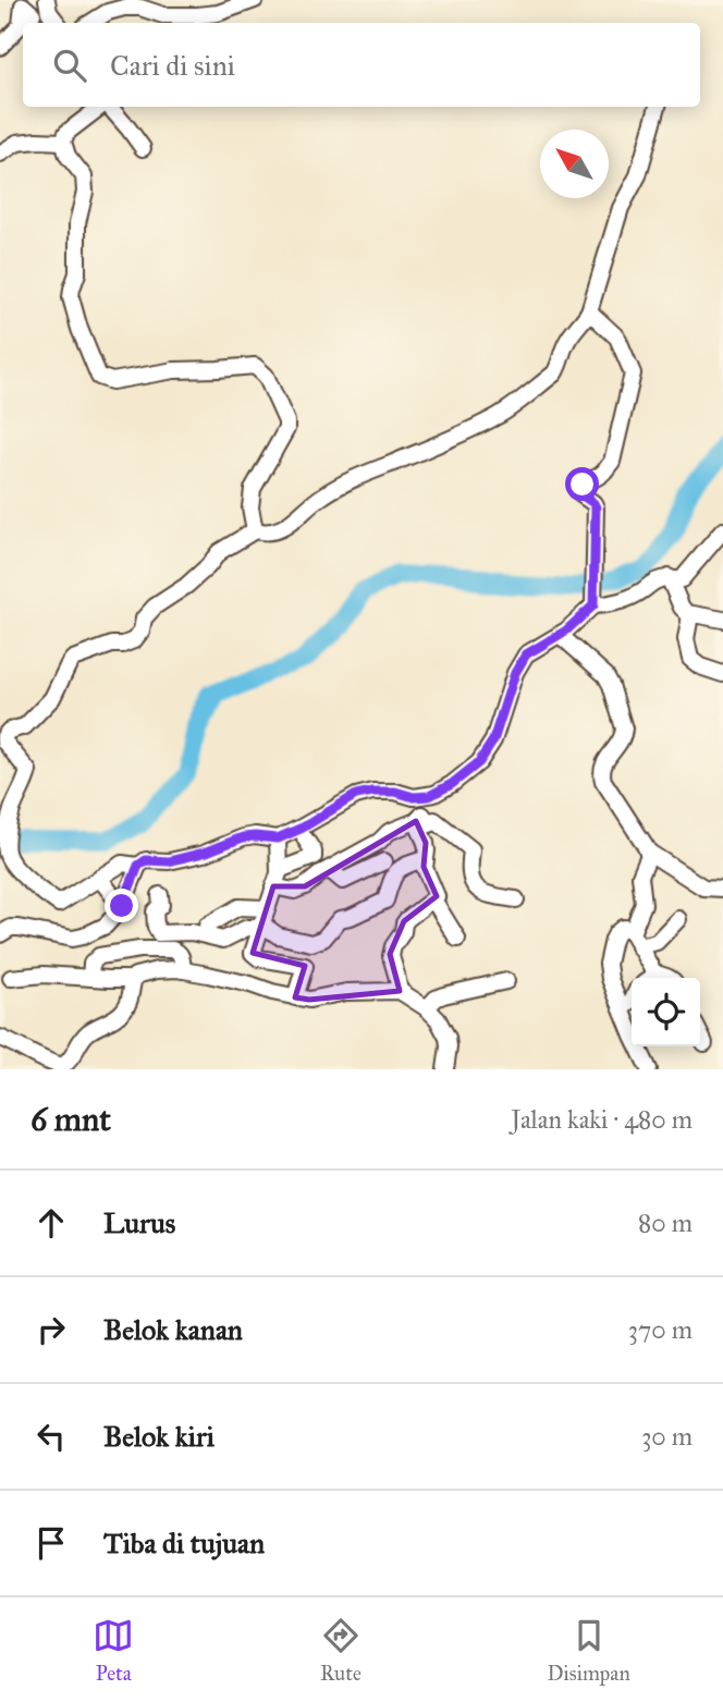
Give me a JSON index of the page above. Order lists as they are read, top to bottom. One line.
{"north":"top left","page":{"search":"Cari di sini","heading":["6 mnt","Jalan kaki · 480 m"],"list":[["Lurus","80 m"],["Belok kanan","370 m"],["Belok kiri","30 m"],"Tiba di tujuan"],"nav":["Peta","Rute","Disimpan"]}}
